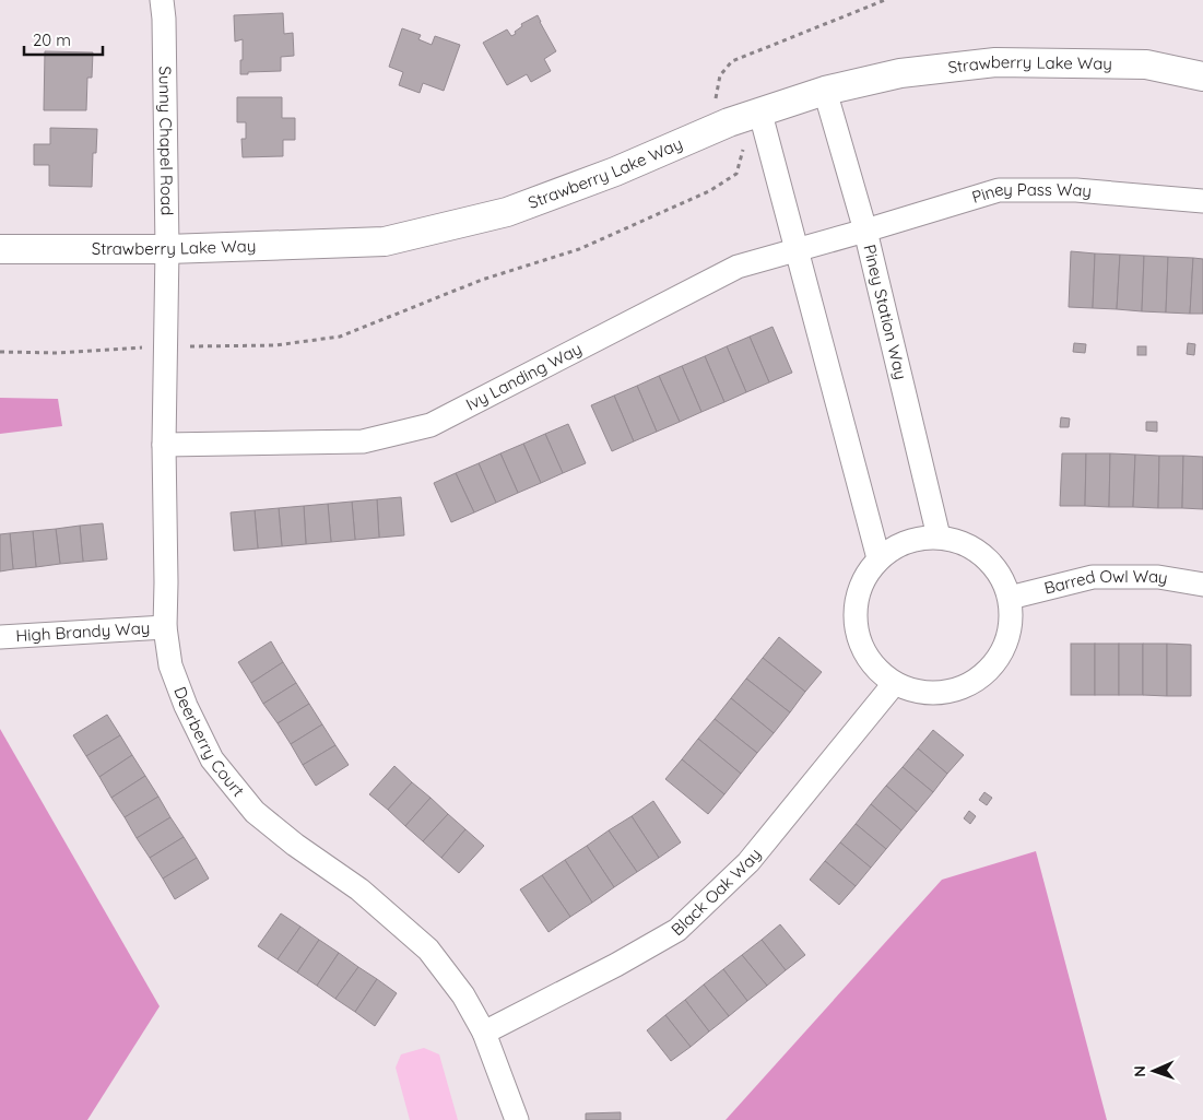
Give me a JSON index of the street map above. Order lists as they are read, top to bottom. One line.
{"streets":{"street":["Strawberry Lake Way","Sunny Chapel Road","Piney Pass Way","Piney Station Way","Ivy Landing Way","Barred Owl Way","High Brandy Way","Deerberry Court","Black Oak Way"]},"crossings":[["Strawberry Lake Way","Sunny Chapel Road"],["Strawberry Lake Way","Piney Station Way"],["Strawberry Lake Way","Deerberry Court"],["Sunny Chapel Road","Deerberry Court"],["Piney Pass Way","Piney Station Way"],["Piney Pass Way","Ivy Landing Way"],["Piney Station Way","Ivy Landing Way"],["Piney Station Way","Barred Owl Way"],["Piney Station Way","Black Oak Way"],["Ivy Landing Way","Deerberry Court"],["Barred Owl Way","Black Oak Way"],["High Brandy Way","Deerberry Court"],["Deerberry Court","Black Oak Way"]],"scale_bar":"20 m","north":"left"}
